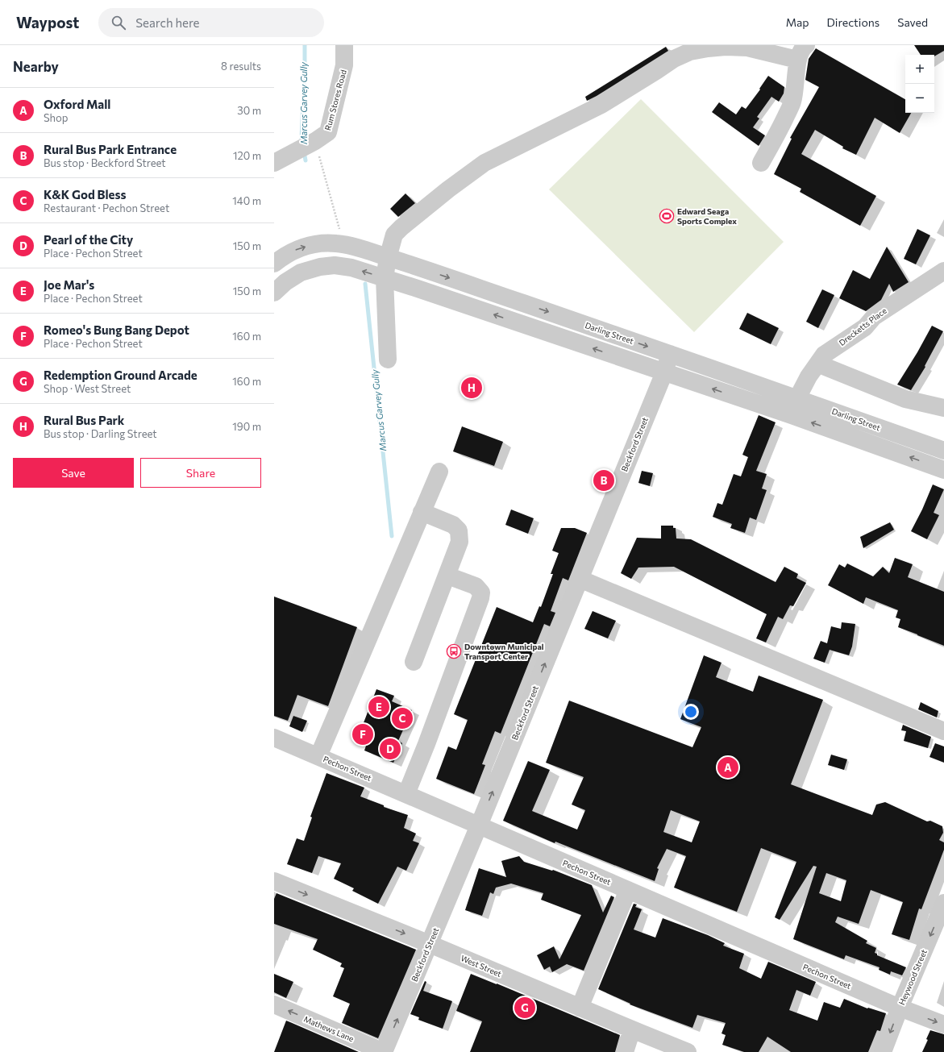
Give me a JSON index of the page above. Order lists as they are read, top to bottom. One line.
{"streets":{"street":["Rum Stores Road","Drecketts Place","Darling Street","Beckford Street","Pechon Street","West Street","Heywood Street","Mathews Lane"]},"crossings":[["Drecketts Place","Darling Street"],["Darling Street","Beckford Street"],["Beckford Street","Pechon Street"],["Beckford Street","West Street"],["Beckford Street","Mathews Lane"],["Pechon Street","Heywood Street"]],"one_way":["Beckford Street","West Street","Heywood Street","Mathews Lane"],"water":["Marcus Garvey Gully"],"places":{"sports":["Edward Seaga Sports Complex"],"bus stop":["Downtown Municipal Transport Center"]},"page":{"header":"Waypost","search":"Search here","nav":["Map","Directions","Saved"],"heading":["Nearby","8 results"],"map_buttons":["+","−"],"list":[{"mark":"A","name":"Oxford Mall","note":"Shop","value":"30 m"},{"mark":"B","name":"Rural Bus Park Entrance","note":"Bus stop · Beckford Street","value":"120 m"},{"mark":"C","name":"K&K God Bless","note":"Restaurant · Pechon Street","value":"140 m"},{"mark":"D","name":"Pearl of the City","note":"Place · Pechon Street","value":"150 m"},{"mark":"E","name":"Joe Mar's","note":"Place · Pechon Street","value":"150 m"},{"mark":"F","name":"Romeo's Bung Bang Depot","note":"Place · Pechon Street","value":"160 m"},{"mark":"G","name":"Redemption Ground Arcade","note":"Shop · West Street","value":"160 m"},{"mark":"H","name":"Rural Bus Park","note":"Bus stop · Darling Street","value":"190 m"}],"pins":["H","B","E","C","F","D","A","G"],"buttons":["Save","Share"]}}
